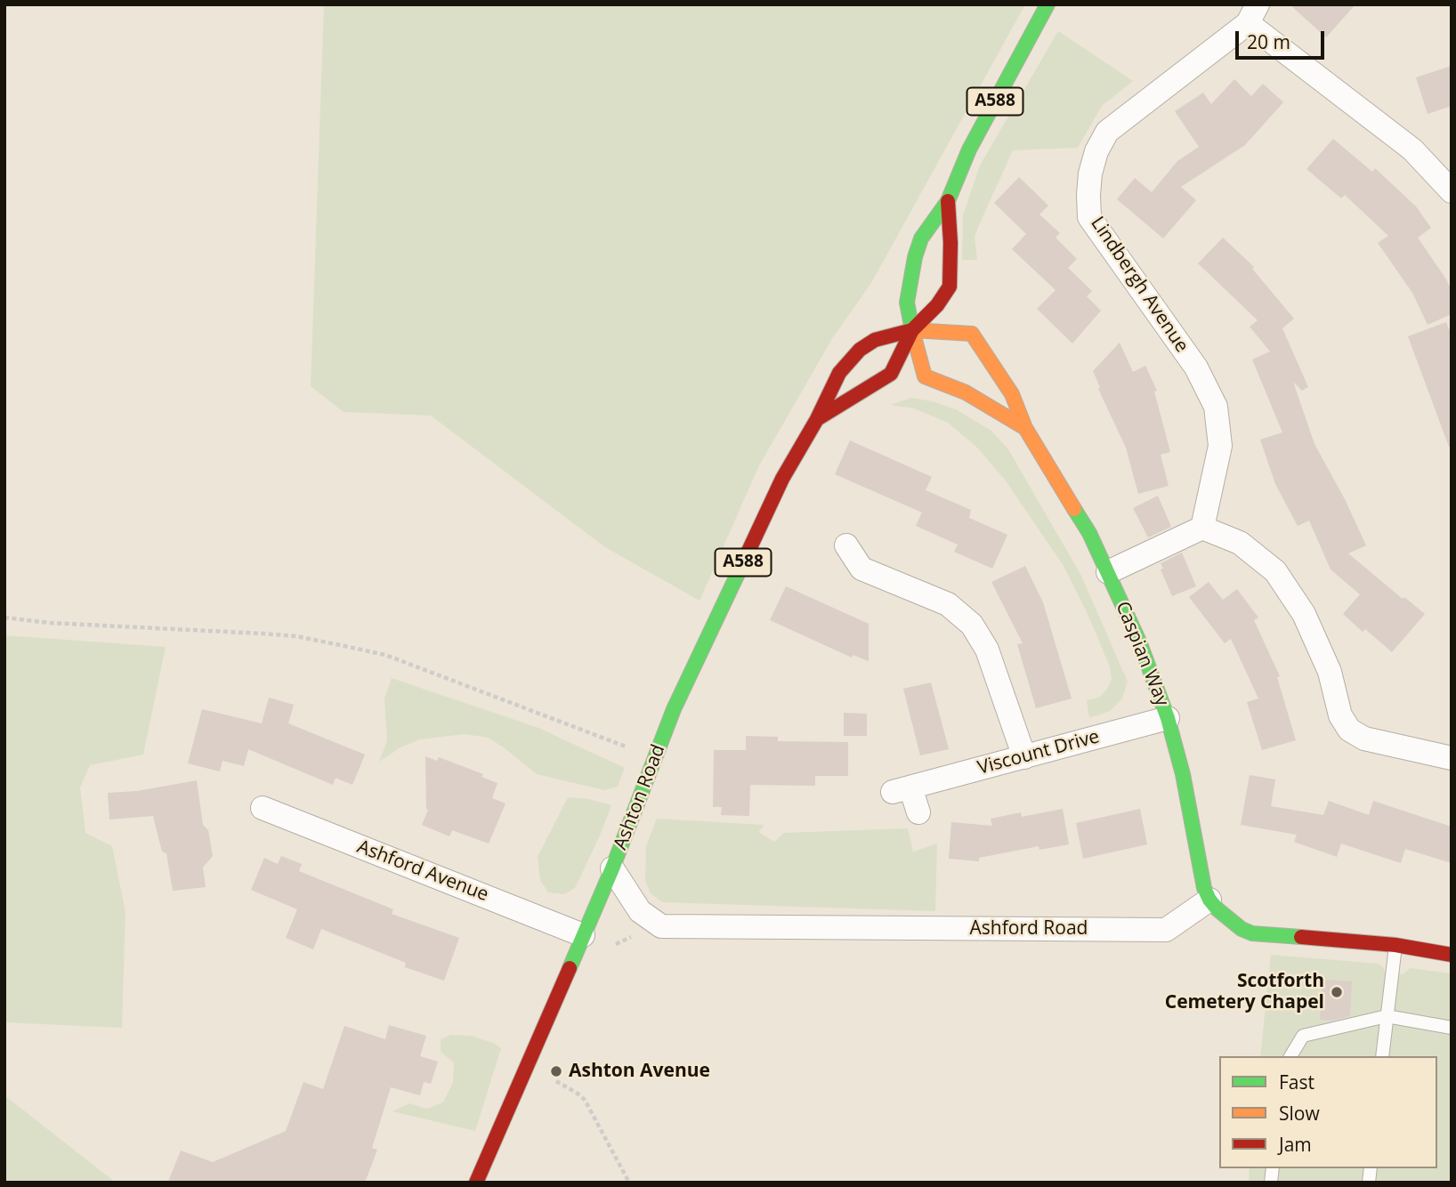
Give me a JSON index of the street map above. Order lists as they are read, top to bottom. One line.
{"streets":{"main road":["A588","Caspian Way","Ashton Road"],"street":["Lindbergh Avenue","Viscount Drive","Ashford Avenue","Ashford Road"]},"crossings":[["Caspian Way","Viscount Drive"],["Caspian Way","Ashton Road"],["Caspian Way","Ashford Road"],["Ashton Road","Ashford Avenue"],["Ashton Road","Ashford Road"]],"places":["Scotforth Cemetery Chapel","Ashton Avenue"],"legend":["Fast","Slow","Jam"],"scale_bar":"20 m"}
